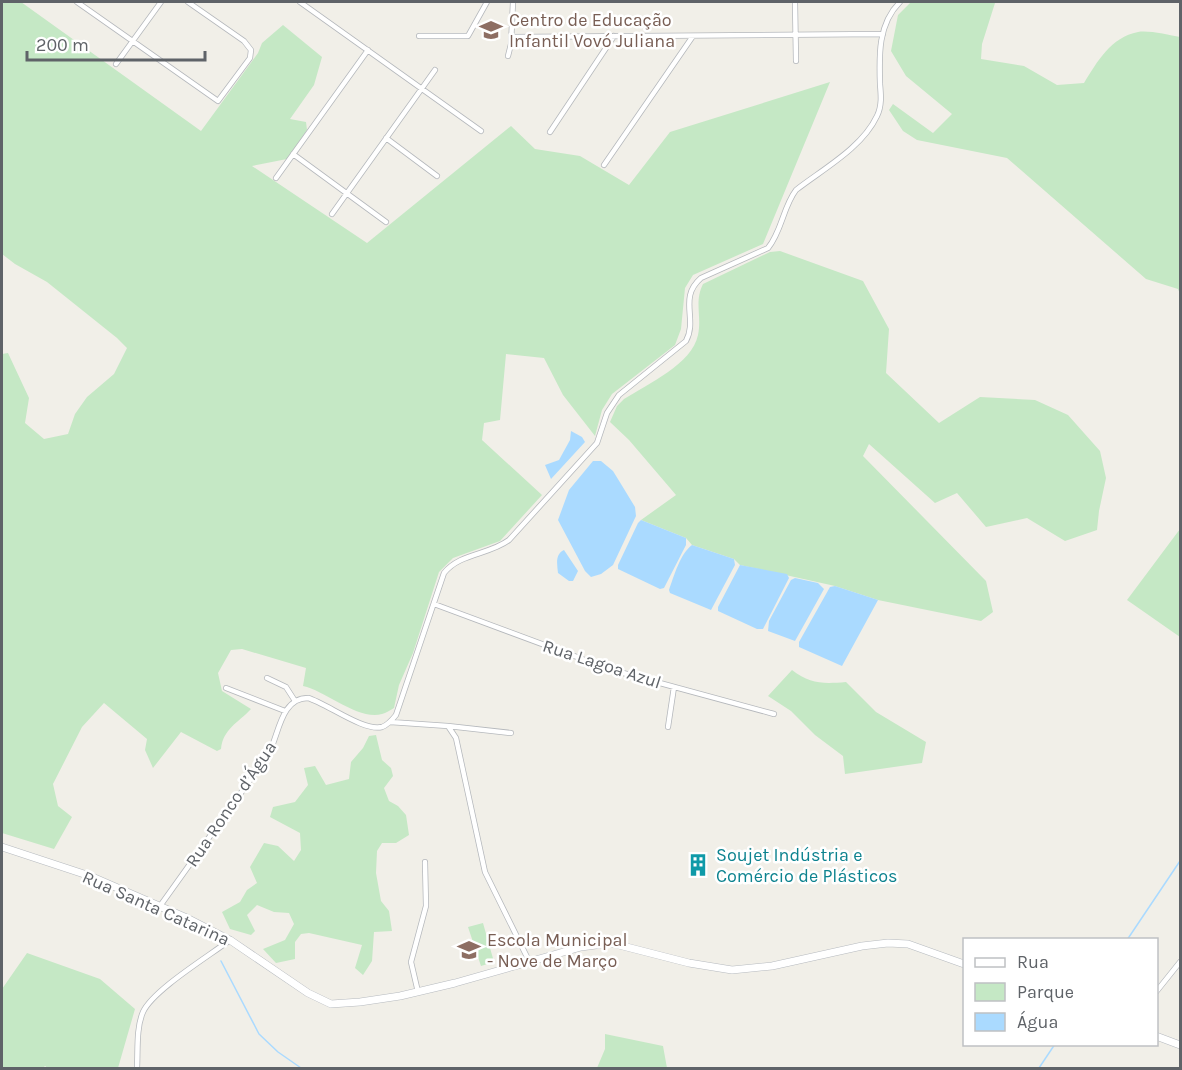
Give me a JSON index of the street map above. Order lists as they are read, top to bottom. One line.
{"streets":{"street":["Rua Lagoa Azul","Rua Ronco d’Água","Rua Santa Catarina"]},"crossings":[["Rua Ronco d’Água","Rua Santa Catarina"]],"places":{"school or university":["Centro de Educação Infantil Vovó Juliana","Escola Municipal - Nove de Março"],"building":["Soujet Indústria e Comércio de Plásticos"]},"legend":["Rua","Parque","Água"],"scale_bar":"200 m"}
